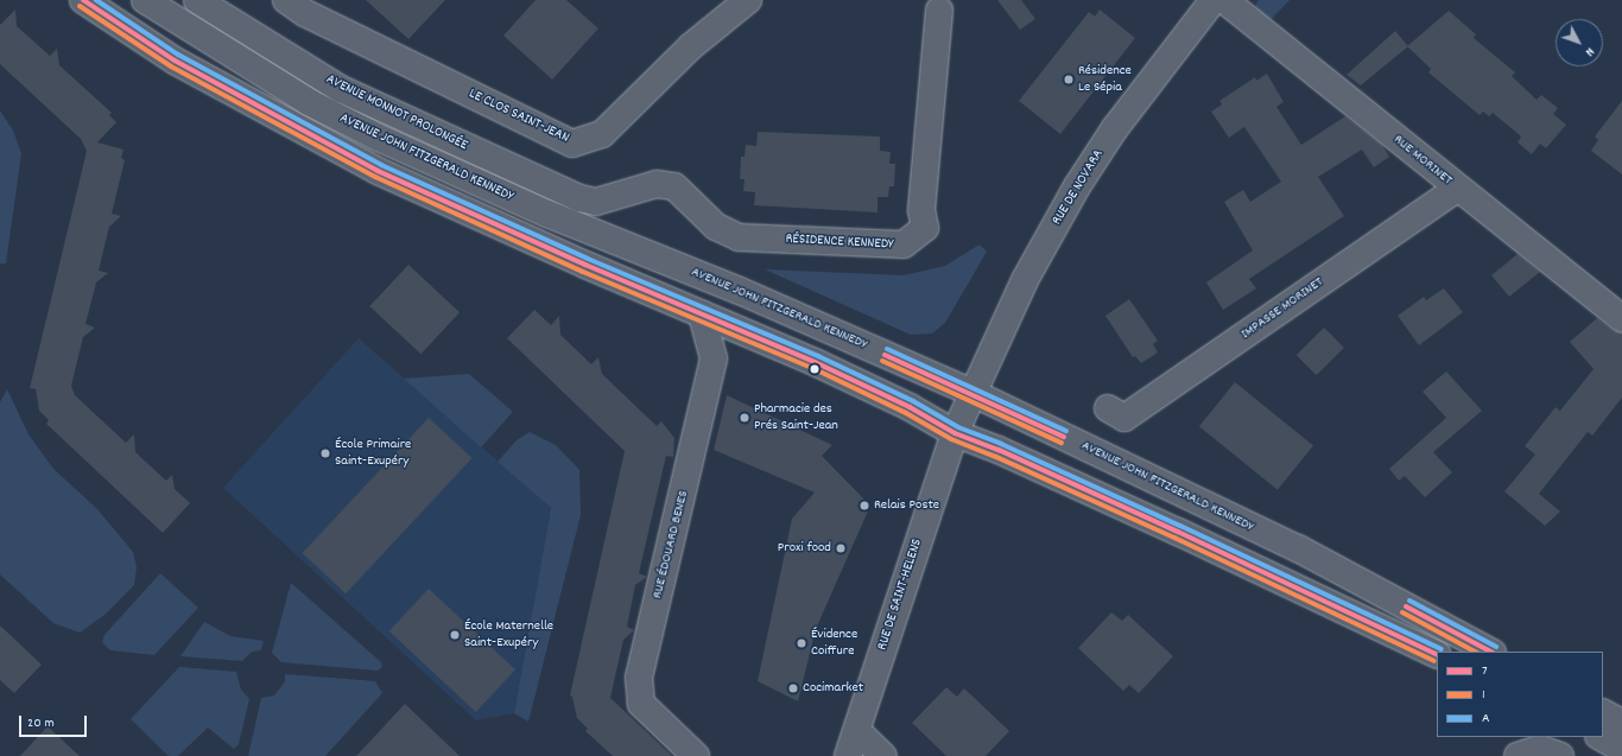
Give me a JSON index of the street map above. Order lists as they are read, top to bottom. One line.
{"streets":{"street":["AVENUE MONNOT PROLONGÉE","LE CLOS SAINT-JEAN","AVENUE JOHN FITZGERALD KENNEDY","RUE MORINET","RUE DE NOVARA","RÉSIDENCE KENNEDY","IMPASSE MORINET","RUE ÉDOUARD BENES","RUE DE SAINT-HELENS"]},"crossings":[["AVENUE MONNOT PROLONGÉE","RÉSIDENCE KENNEDY"],["AVENUE JOHN FITZGERALD KENNEDY","RUE DE NOVARA"],["AVENUE JOHN FITZGERALD KENNEDY","RUE ÉDOUARD BENES"],["AVENUE JOHN FITZGERALD KENNEDY","RUE DE SAINT-HELENS"],["RUE MORINET","IMPASSE MORINET"],["RUE DE NOVARA","RUE DE SAINT-HELENS"]],"places":["Résidence Le Sépia","Pharmacie des Prés Saint-Jean","École Primaire Saint-Exupéry","Relais Poste","Proxi food","École Maternelle Saint-Exupéry","Évidence Coiffure","Cocimarket"],"lines":["transit line 7","transit line A","transit line 1"],"legend":["7","1","A"],"scale_bar":"20 m","north":"bottom right"}
